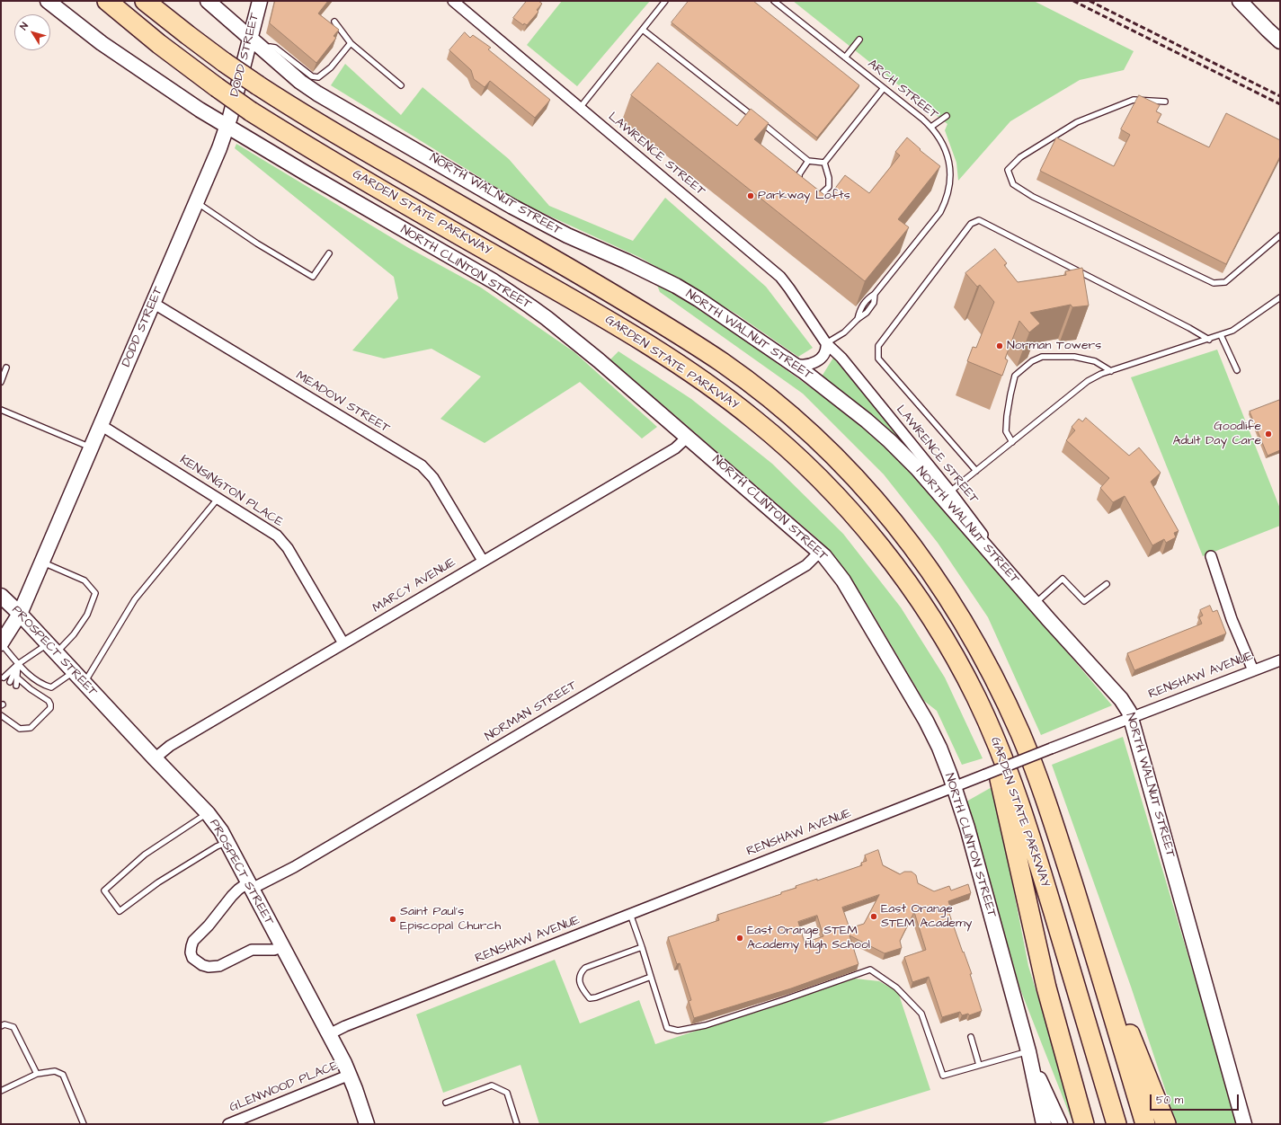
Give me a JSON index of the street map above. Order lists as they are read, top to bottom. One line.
{"streets":{"highway":["GARDEN STATE PARKWAY"],"main road":["DODD STREET","NORTH WALNUT STREET","NORTH CLINTON STREET","PROSPECT STREET"],"street":["LAWRENCE STREET","MEADOW STREET","KENSINGTON PLACE","MARCY AVENUE","RENSHAW AVENUE","NORMAN STREET","GLENWOOD PLACE"],"lane":["ARCH STREET"]},"crossings":[["DODD STREET","NORTH WALNUT STREET"],["DODD STREET","NORTH CLINTON STREET"],["DODD STREET","MEADOW STREET"],["DODD STREET","KENSINGTON PLACE"],["DODD STREET","PROSPECT STREET"],["ARCH STREET","LAWRENCE STREET"],["LAWRENCE STREET","NORTH WALNUT STREET"],["NORTH WALNUT STREET","RENSHAW AVENUE"],["NORTH CLINTON STREET","MARCY AVENUE"],["NORTH CLINTON STREET","RENSHAW AVENUE"],["NORTH CLINTON STREET","NORMAN STREET"],["MEADOW STREET","MARCY AVENUE"],["KENSINGTON PLACE","MARCY AVENUE"],["MARCY AVENUE","PROSPECT STREET"],["PROSPECT STREET","RENSHAW AVENUE"],["PROSPECT STREET","NORMAN STREET"],["PROSPECT STREET","GLENWOOD PLACE"]],"places":["Parkway Lofts","Norman Towers","Goodlife Adult Day Care","East Orange STEM Academy","Saint Paul's Episcopal Church","East Orange STEM Academy High School"],"scale_bar":"50 m","north":"top left"}
